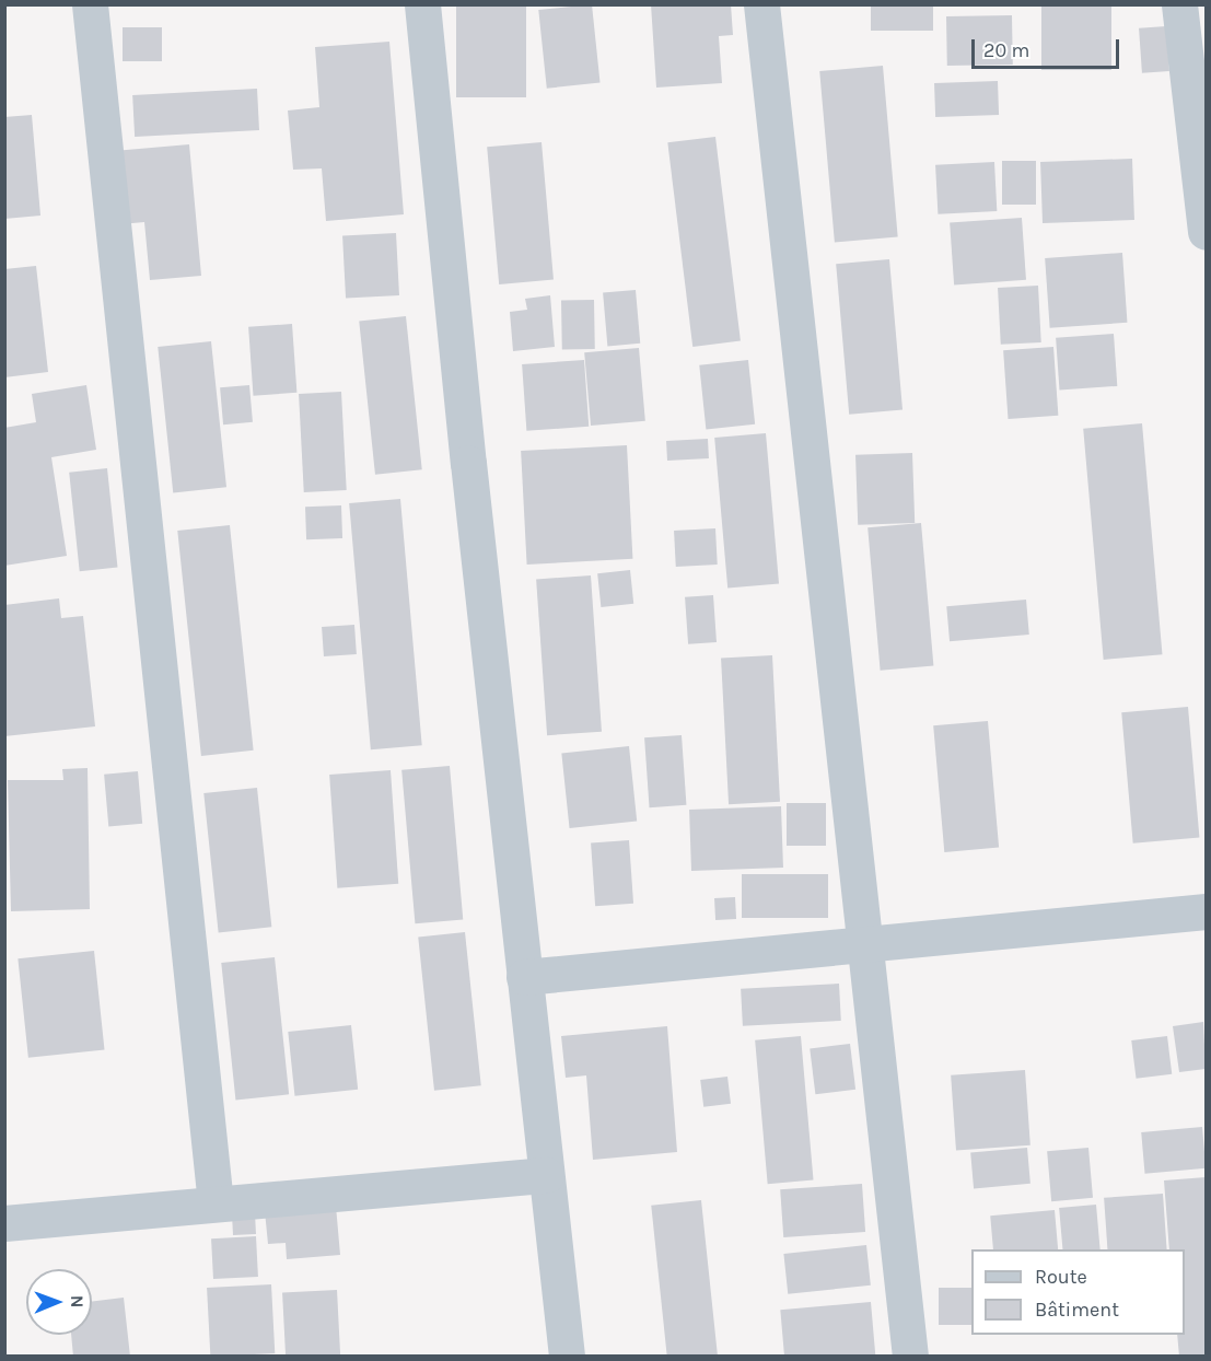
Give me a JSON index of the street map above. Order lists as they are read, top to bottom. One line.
{"legend":["Route","Bâtiment"],"scale_bar":"20 m","north":"right"}
